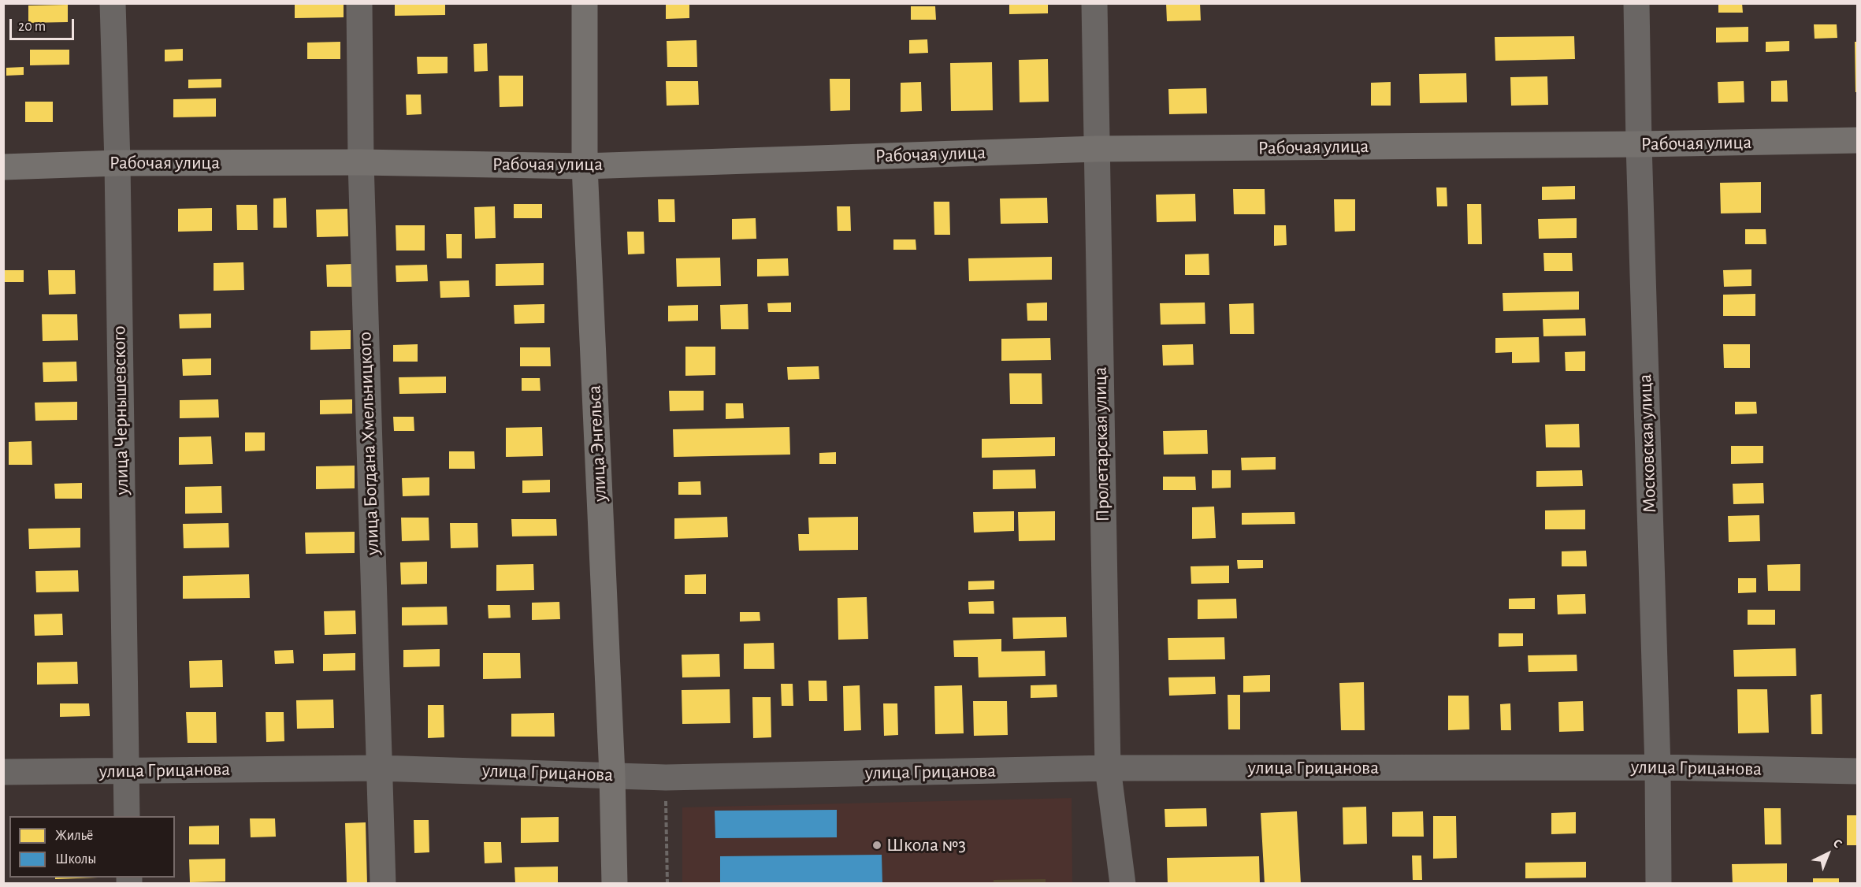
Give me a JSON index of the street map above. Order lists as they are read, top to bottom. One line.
{"streets":{"street":["Рабочая улица","улица Чернышевского","улица Богдана Хмельницкого","улица Энгельса","Московская улица","Пролетарская улица","улица Грицанова"]},"crossings":[["Рабочая улица","улица Чернышевского"],["Рабочая улица","улица Богдана Хмельницкого"],["Рабочая улица","улица Энгельса"],["Рабочая улица","Московская улица"],["Рабочая улица","Пролетарская улица"],["улица Чернышевского","улица Грицанова"],["улица Богдана Хмельницкого","улица Грицанова"],["улица Энгельса","улица Грицанова"],["Московская улица","улица Грицанова"],["Пролетарская улица","улица Грицанова"]],"places":["Школа №3"],"legend":["Жильё","Школы"],"scale_bar":"20 m","north":"top right"}
